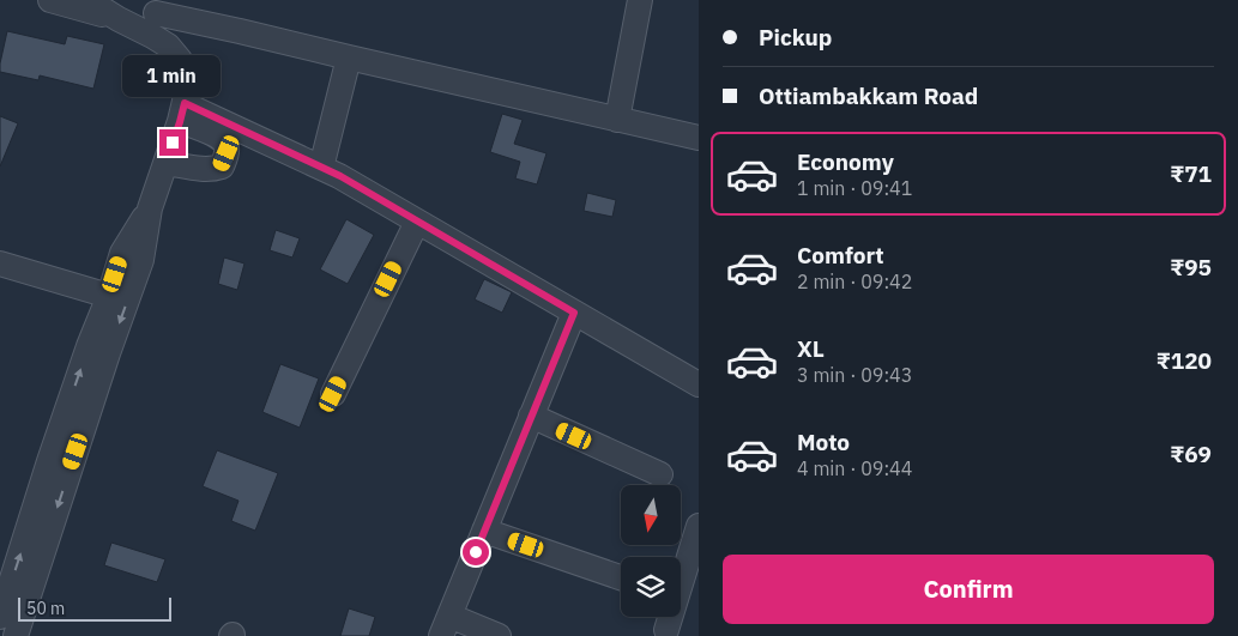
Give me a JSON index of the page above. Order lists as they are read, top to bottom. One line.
{"scale_bar":"50 m","north":"bottom","page":{"banner":["Pickup","Ottiambakkam Road"],"bubble":"1 min","list":[{"name":"Economy","note":"1 min · 09:41","value":"₹71"},{"name":"Comfort","note":"2 min · 09:42","value":"₹95"},{"name":"XL","note":"3 min · 09:43","value":"₹120"},{"name":"Moto","note":"4 min · 09:44","value":"₹69"}],"buttons":"Confirm","scale":"50 m"}}
